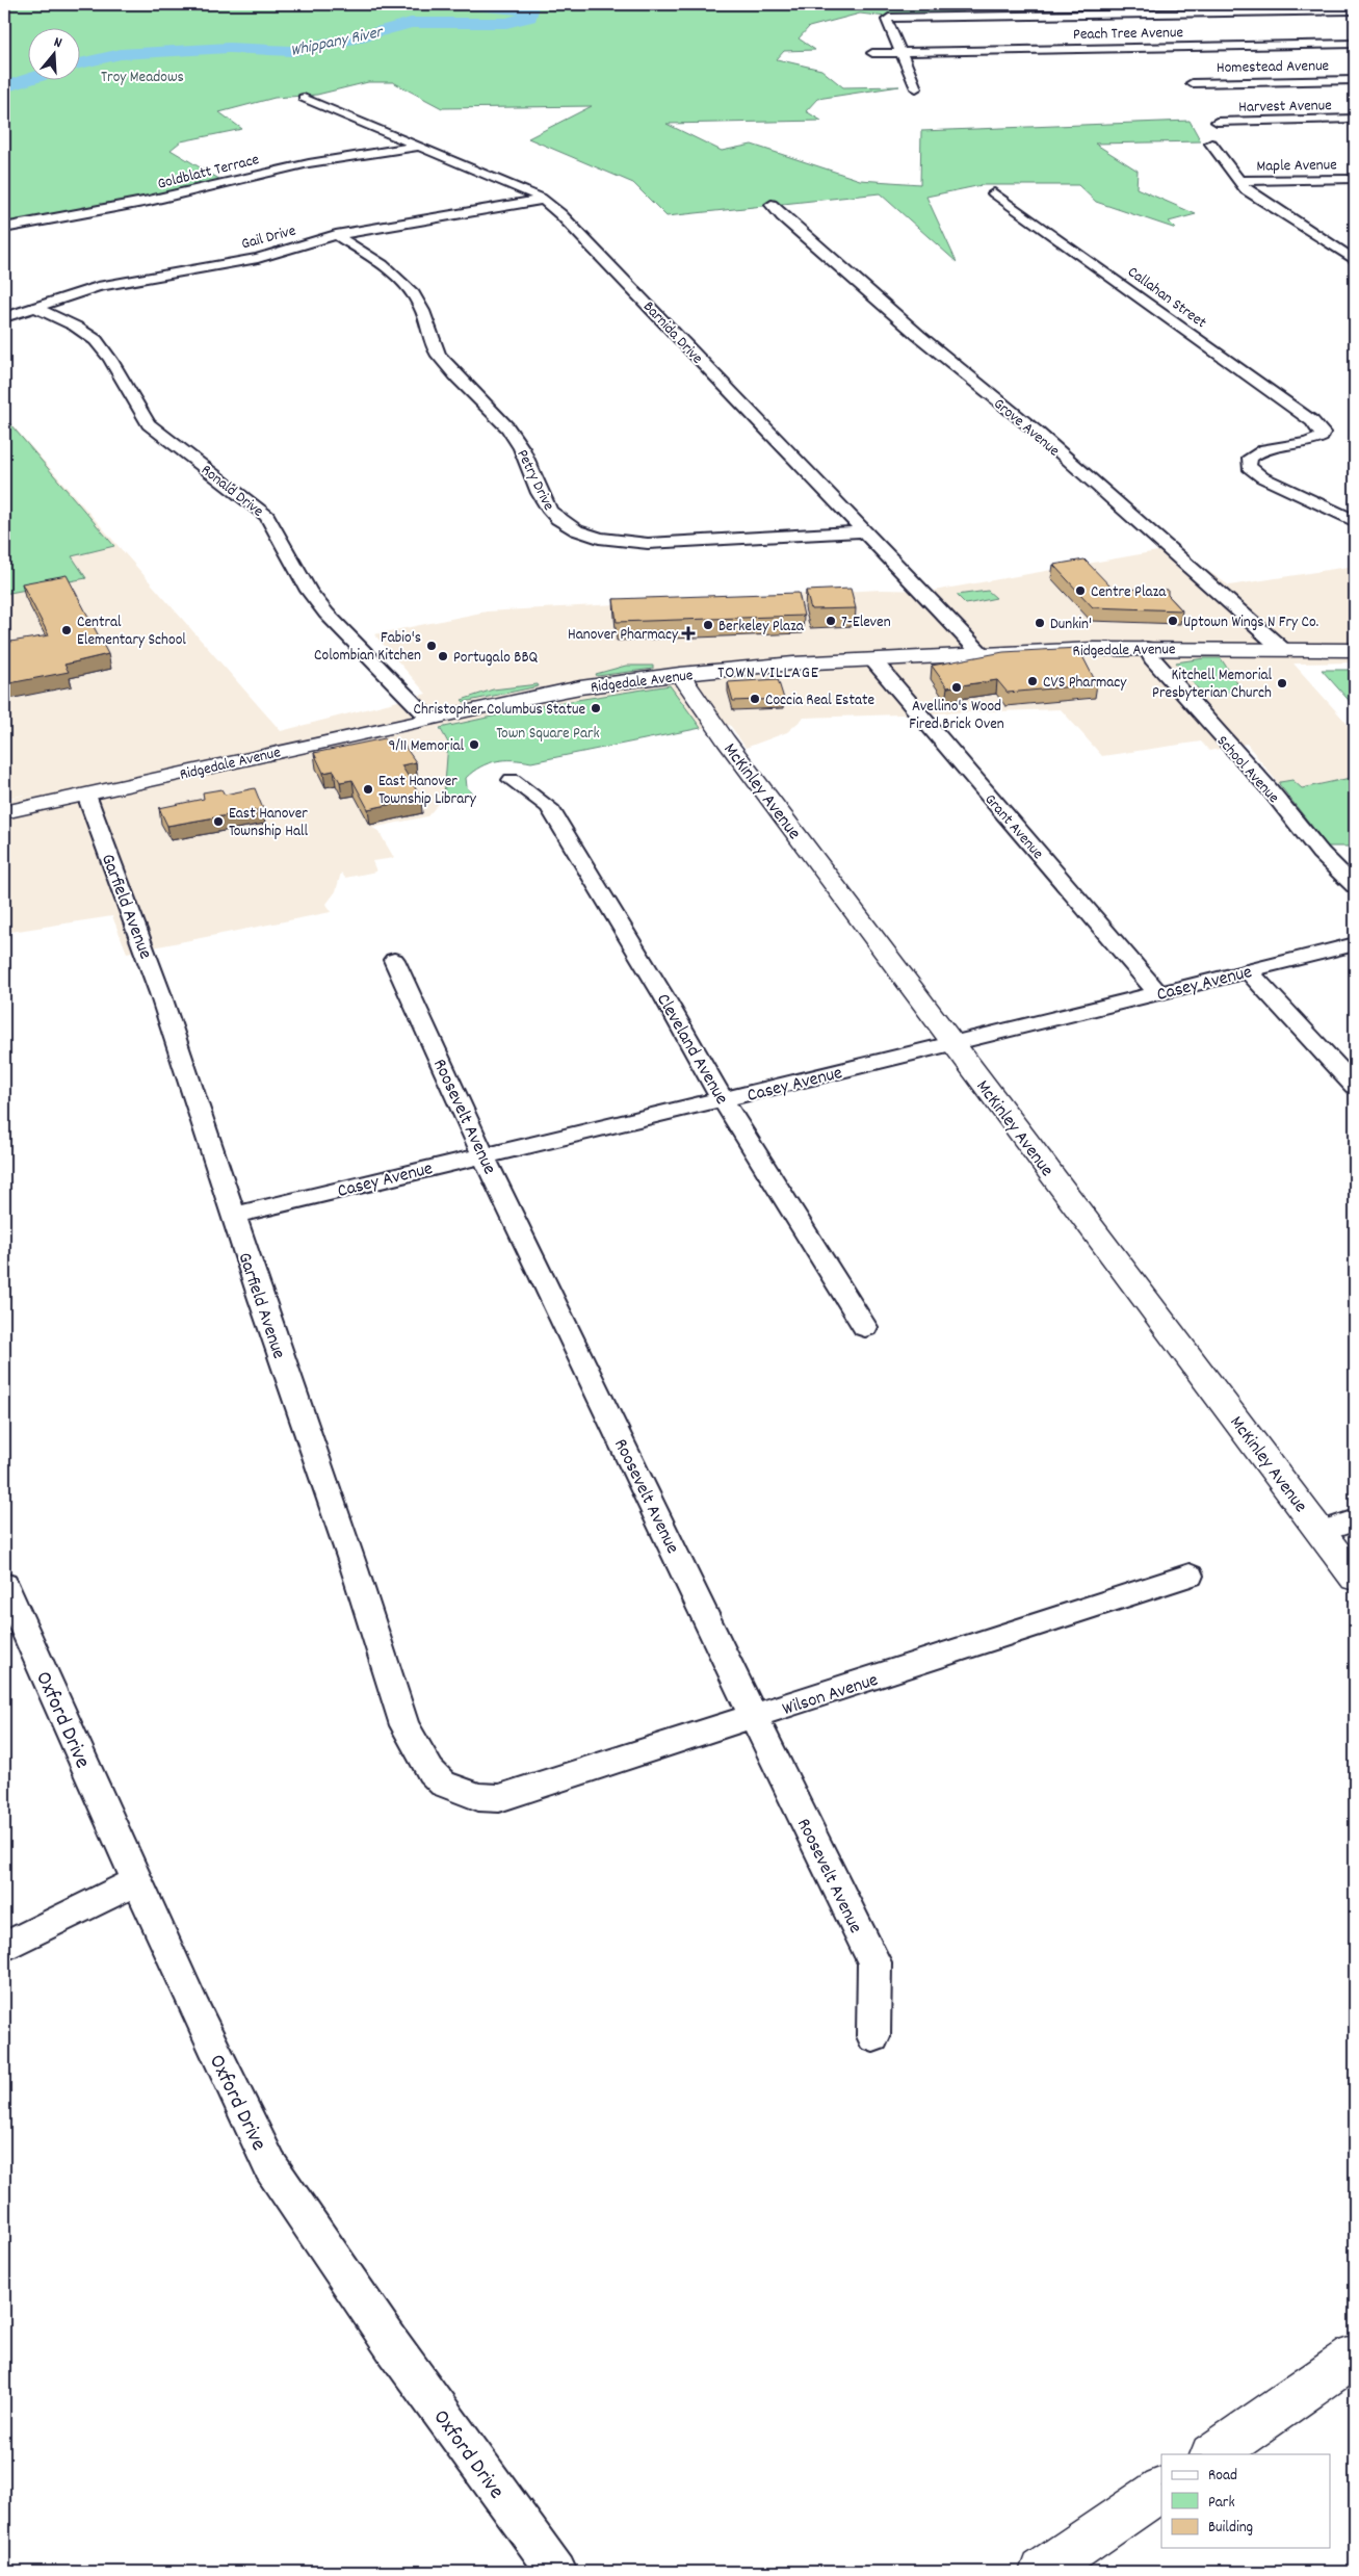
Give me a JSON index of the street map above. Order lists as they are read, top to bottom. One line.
{"streets":{"street":["Peach Tree Avenue","Homestead Avenue","Harvest Avenue","Maple Avenue","Goldblatt Terrace","Gail Drive","Callahan Street","Barnida Drive","Grove Avenue","Petry Drive","Ronald Drive","Ridgedale Avenue","School Avenue","McKinley Avenue","Grant Avenue","Garfield Avenue","Casey Avenue","Cleveland Avenue","Roosevelt Avenue","Wilson Avenue","Oxford Drive"]},"crossings":[["Goldblatt Terrace","Barnida Drive"],["Gail Drive","Barnida Drive"],["Gail Drive","Petry Drive"],["Gail Drive","Ronald Drive"],["Barnida Drive","Petry Drive"],["Barnida Drive","Ridgedale Avenue"],["Grove Avenue","Ridgedale Avenue"],["Ronald Drive","Ridgedale Avenue"],["Ridgedale Avenue","School Avenue"],["Ridgedale Avenue","McKinley Avenue"],["Ridgedale Avenue","Grant Avenue"],["Ridgedale Avenue","Garfield Avenue"],["McKinley Avenue","Casey Avenue"],["Grant Avenue","Casey Avenue"],["Garfield Avenue","Casey Avenue"],["Garfield Avenue","Wilson Avenue"],["Casey Avenue","Cleveland Avenue"],["Casey Avenue","Roosevelt Avenue"],["Roosevelt Avenue","Wilson Avenue"]],"districts":["TOWN VILLAGE"],"water":["Whippany River"],"parks":["Troy Meadows","Town Square Park"],"places":{"other":["Centre Plaza","7-Eleven","Uptown Wings N Fry Co.","Dunkin'","Berkeley Plaza","Central Elementary School","Fabio's Colombian Kitchen","Portugalo BBQ","CVS Pharmacy","Kitchell Memorial Presbyterian Church","Avellino's Wood Fired Brick Oven","Coccia Real Estate","Christopher Columbus Statue","9/11 Memorial","East Hanover Township Library","East Hanover Township Hall"],"health":["Hanover Pharmacy"]},"legend":["Road","Park","Building"],"north":"top"}
